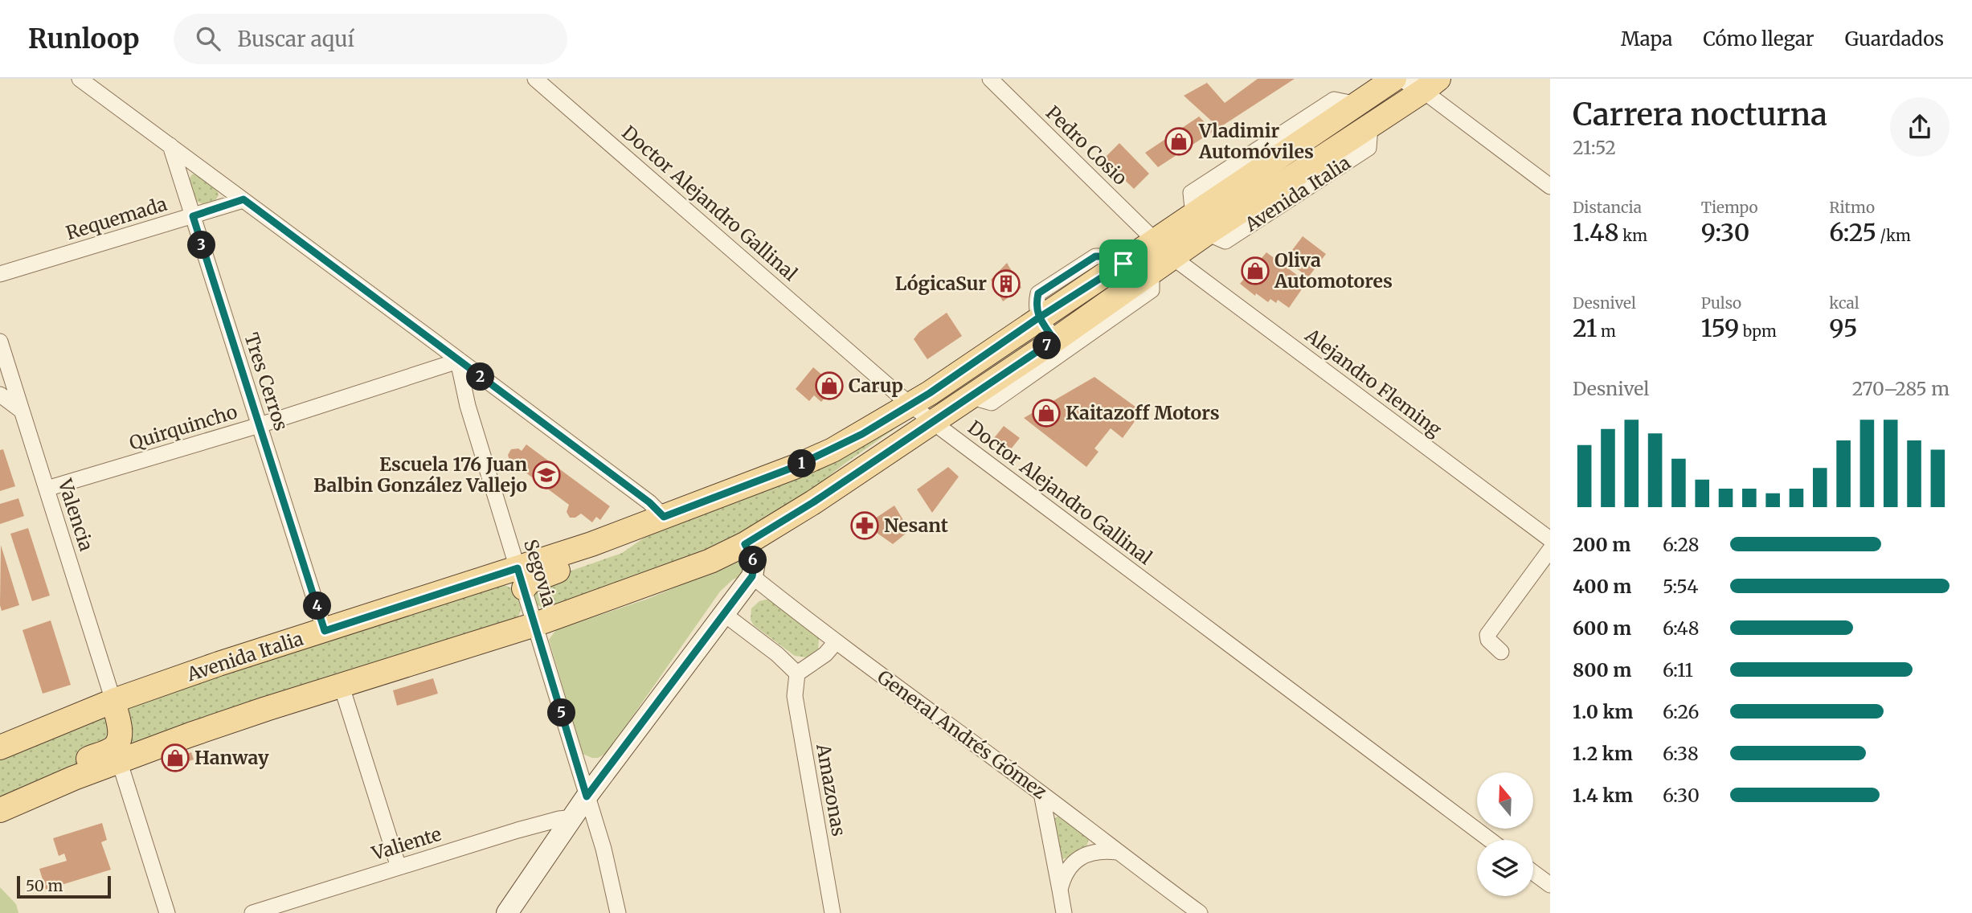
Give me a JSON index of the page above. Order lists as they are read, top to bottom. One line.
{"streets":{"main road":["Avenida Italia"],"street":["Pedro Cosio","Doctor Alejandro Gallinal","Requemada","Tres Cerros","Alejandro Fleming","Quirquincho","Valencia","Segovia","General Andrés Gómez","Amazonas","Valiente"]},"crossings":[["Pedro Cosio","Avenida Italia"],["Pedro Cosio","Alejandro Fleming"],["Avenida Italia","Doctor Alejandro Gallinal"],["Avenida Italia","Tres Cerros"],["Avenida Italia","Alejandro Fleming"],["Avenida Italia","Valencia"],["Avenida Italia","Segovia"],["Requemada","Tres Cerros"],["Tres Cerros","Quirquincho"],["Quirquincho","Valencia"],["Quirquincho","Segovia"]],"places":{"shop":["Vladimir Automóviles","Oliva Automotores","Carup","Kaitazoff Motors","Hanway"],"building":["LógicaSur"],"school or university":["Escuela 176 Juan Balbin González Vallejo"],"pharmacy":["Nesant"]},"scale_bar":"50 m","north":"top","page":{"header":"Runloop","search":"Buscar aquí","nav":["Mapa","Cómo llegar","Guardados"],"heading":["Carrera nocturna","21:52"],"stats":[["Distancia","1.48 km"],["Tiempo","9:30"],["Ritmo","6:25 /km"],["Desnivel","21 m"],["Pulso","159 bpm"],["kcal","95"]],"pins":["3","7","2","1","6","4","5"],"chart":["Desnivel","270–285 m"],"list":[{"name":"200 m","note":"6:28"},{"name":"400 m","note":"5:54"},{"name":"600 m","note":"6:48"},{"name":"800 m","note":"6:11"},{"name":"1.0 km","note":"6:26"},{"name":"1.2 km","note":"6:38"},{"name":"1.4 km","note":"6:30"}],"scale":"50 m"}}
